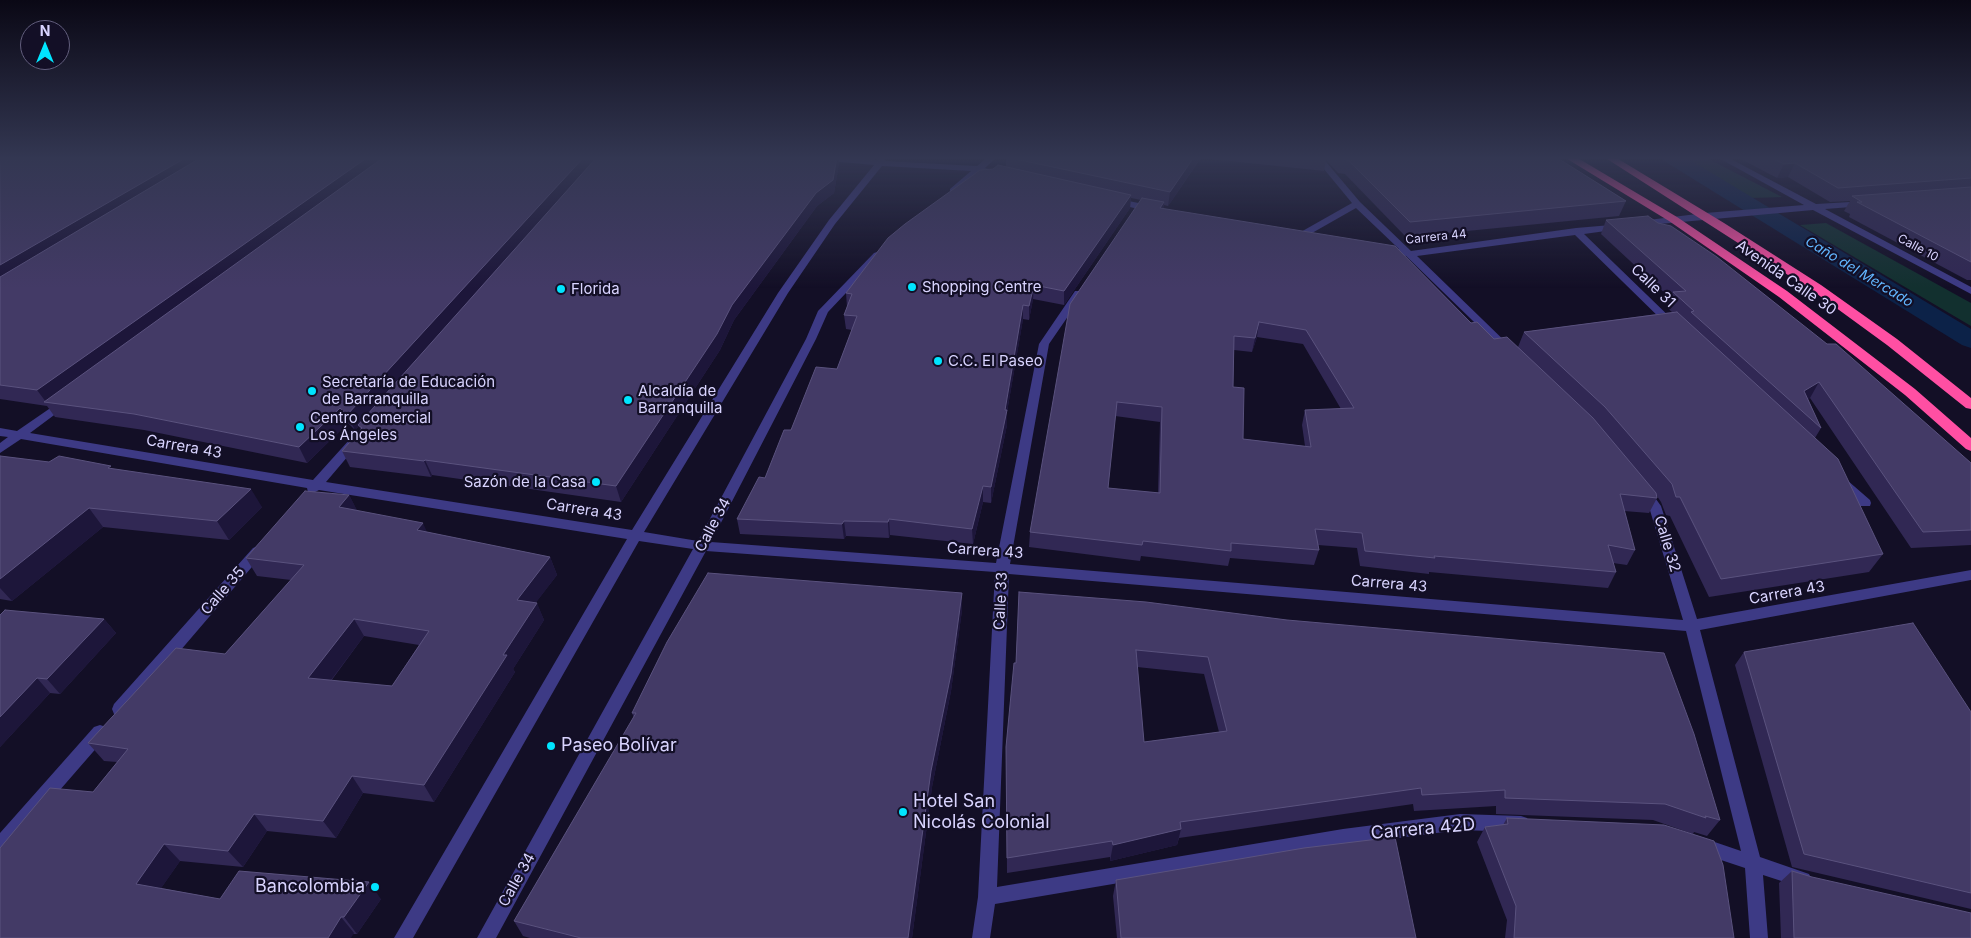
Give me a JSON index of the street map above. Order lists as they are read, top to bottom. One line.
{"streets":{"highway":["Avenida Calle 30"],"street":["Carrera 44","Calle 10","Calle 31","Carrera 43","Calle 34","Calle 32","Calle 35","Calle 33","Carrera 42D"]},"crossings":[["Carrera 44","Calle 10"],["Carrera 44","Avenida Calle 30"],["Carrera 44","Calle 31"],["Carrera 43","Calle 34"],["Carrera 43","Calle 32"],["Carrera 43","Calle 33"],["Calle 33","Carrera 42D"]],"water":["Caño del Mercado"],"places":["Shopping Centre","Florida","C.C. El Paseo","Secretaría de Educación de Barranquilla","Alcaldía de Barranquilla","Centro comercial Los Ángeles","Sazón de la Casa","Paseo Bolívar","Hotel San Nicolás Colonial","Bancolombia"],"north":"top"}
